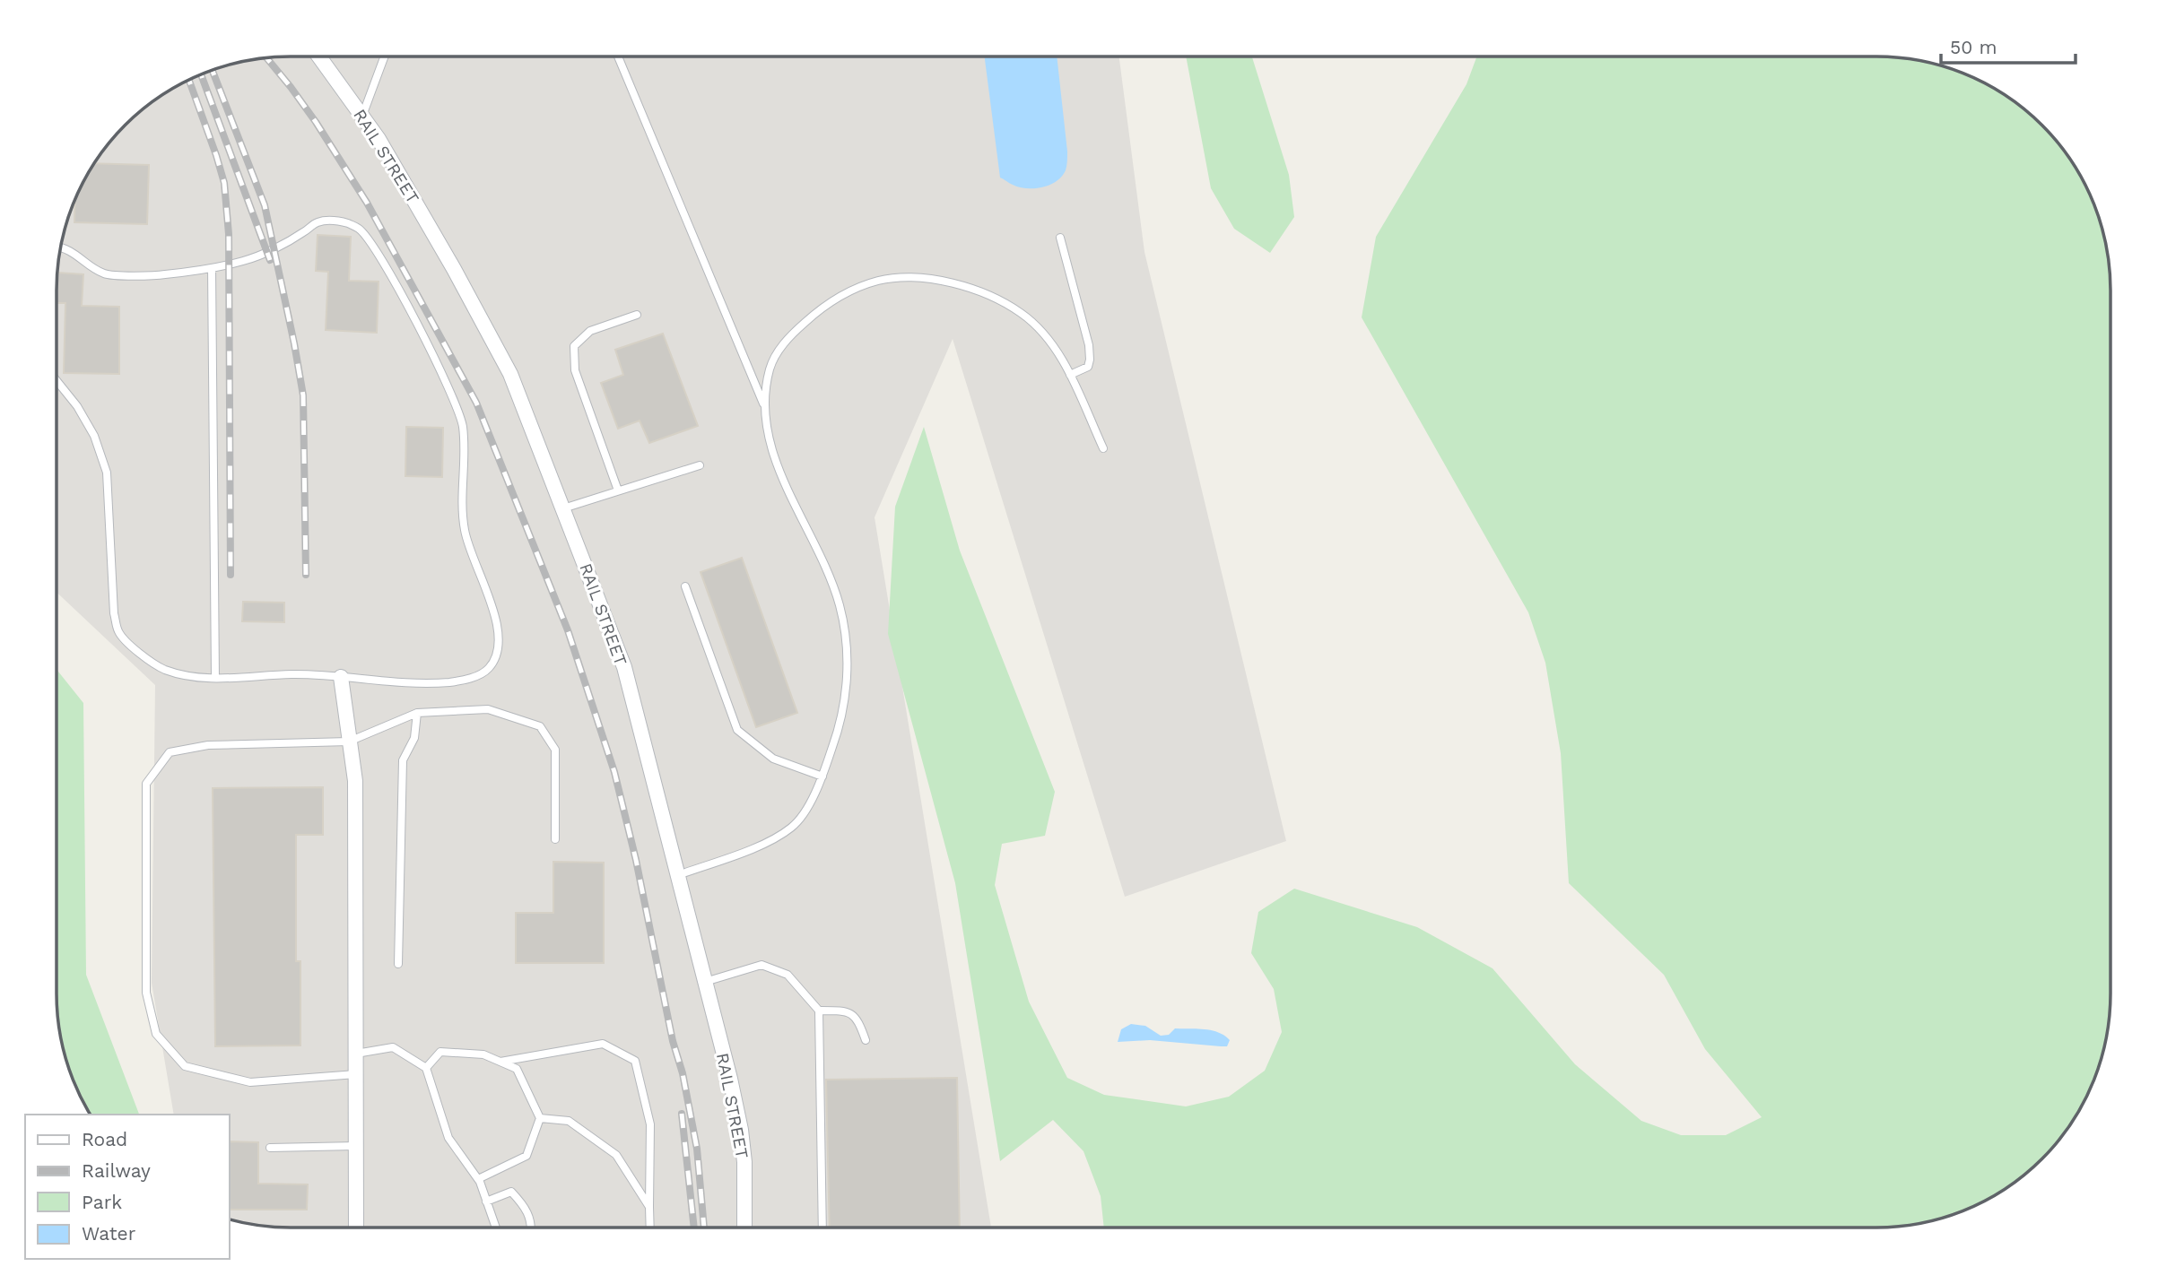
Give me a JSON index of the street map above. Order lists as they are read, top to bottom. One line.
{"streets":{"street":["RAIL STREET"]},"legend":["Road","Railway","Park","Water"],"scale_bar":"50 m"}
